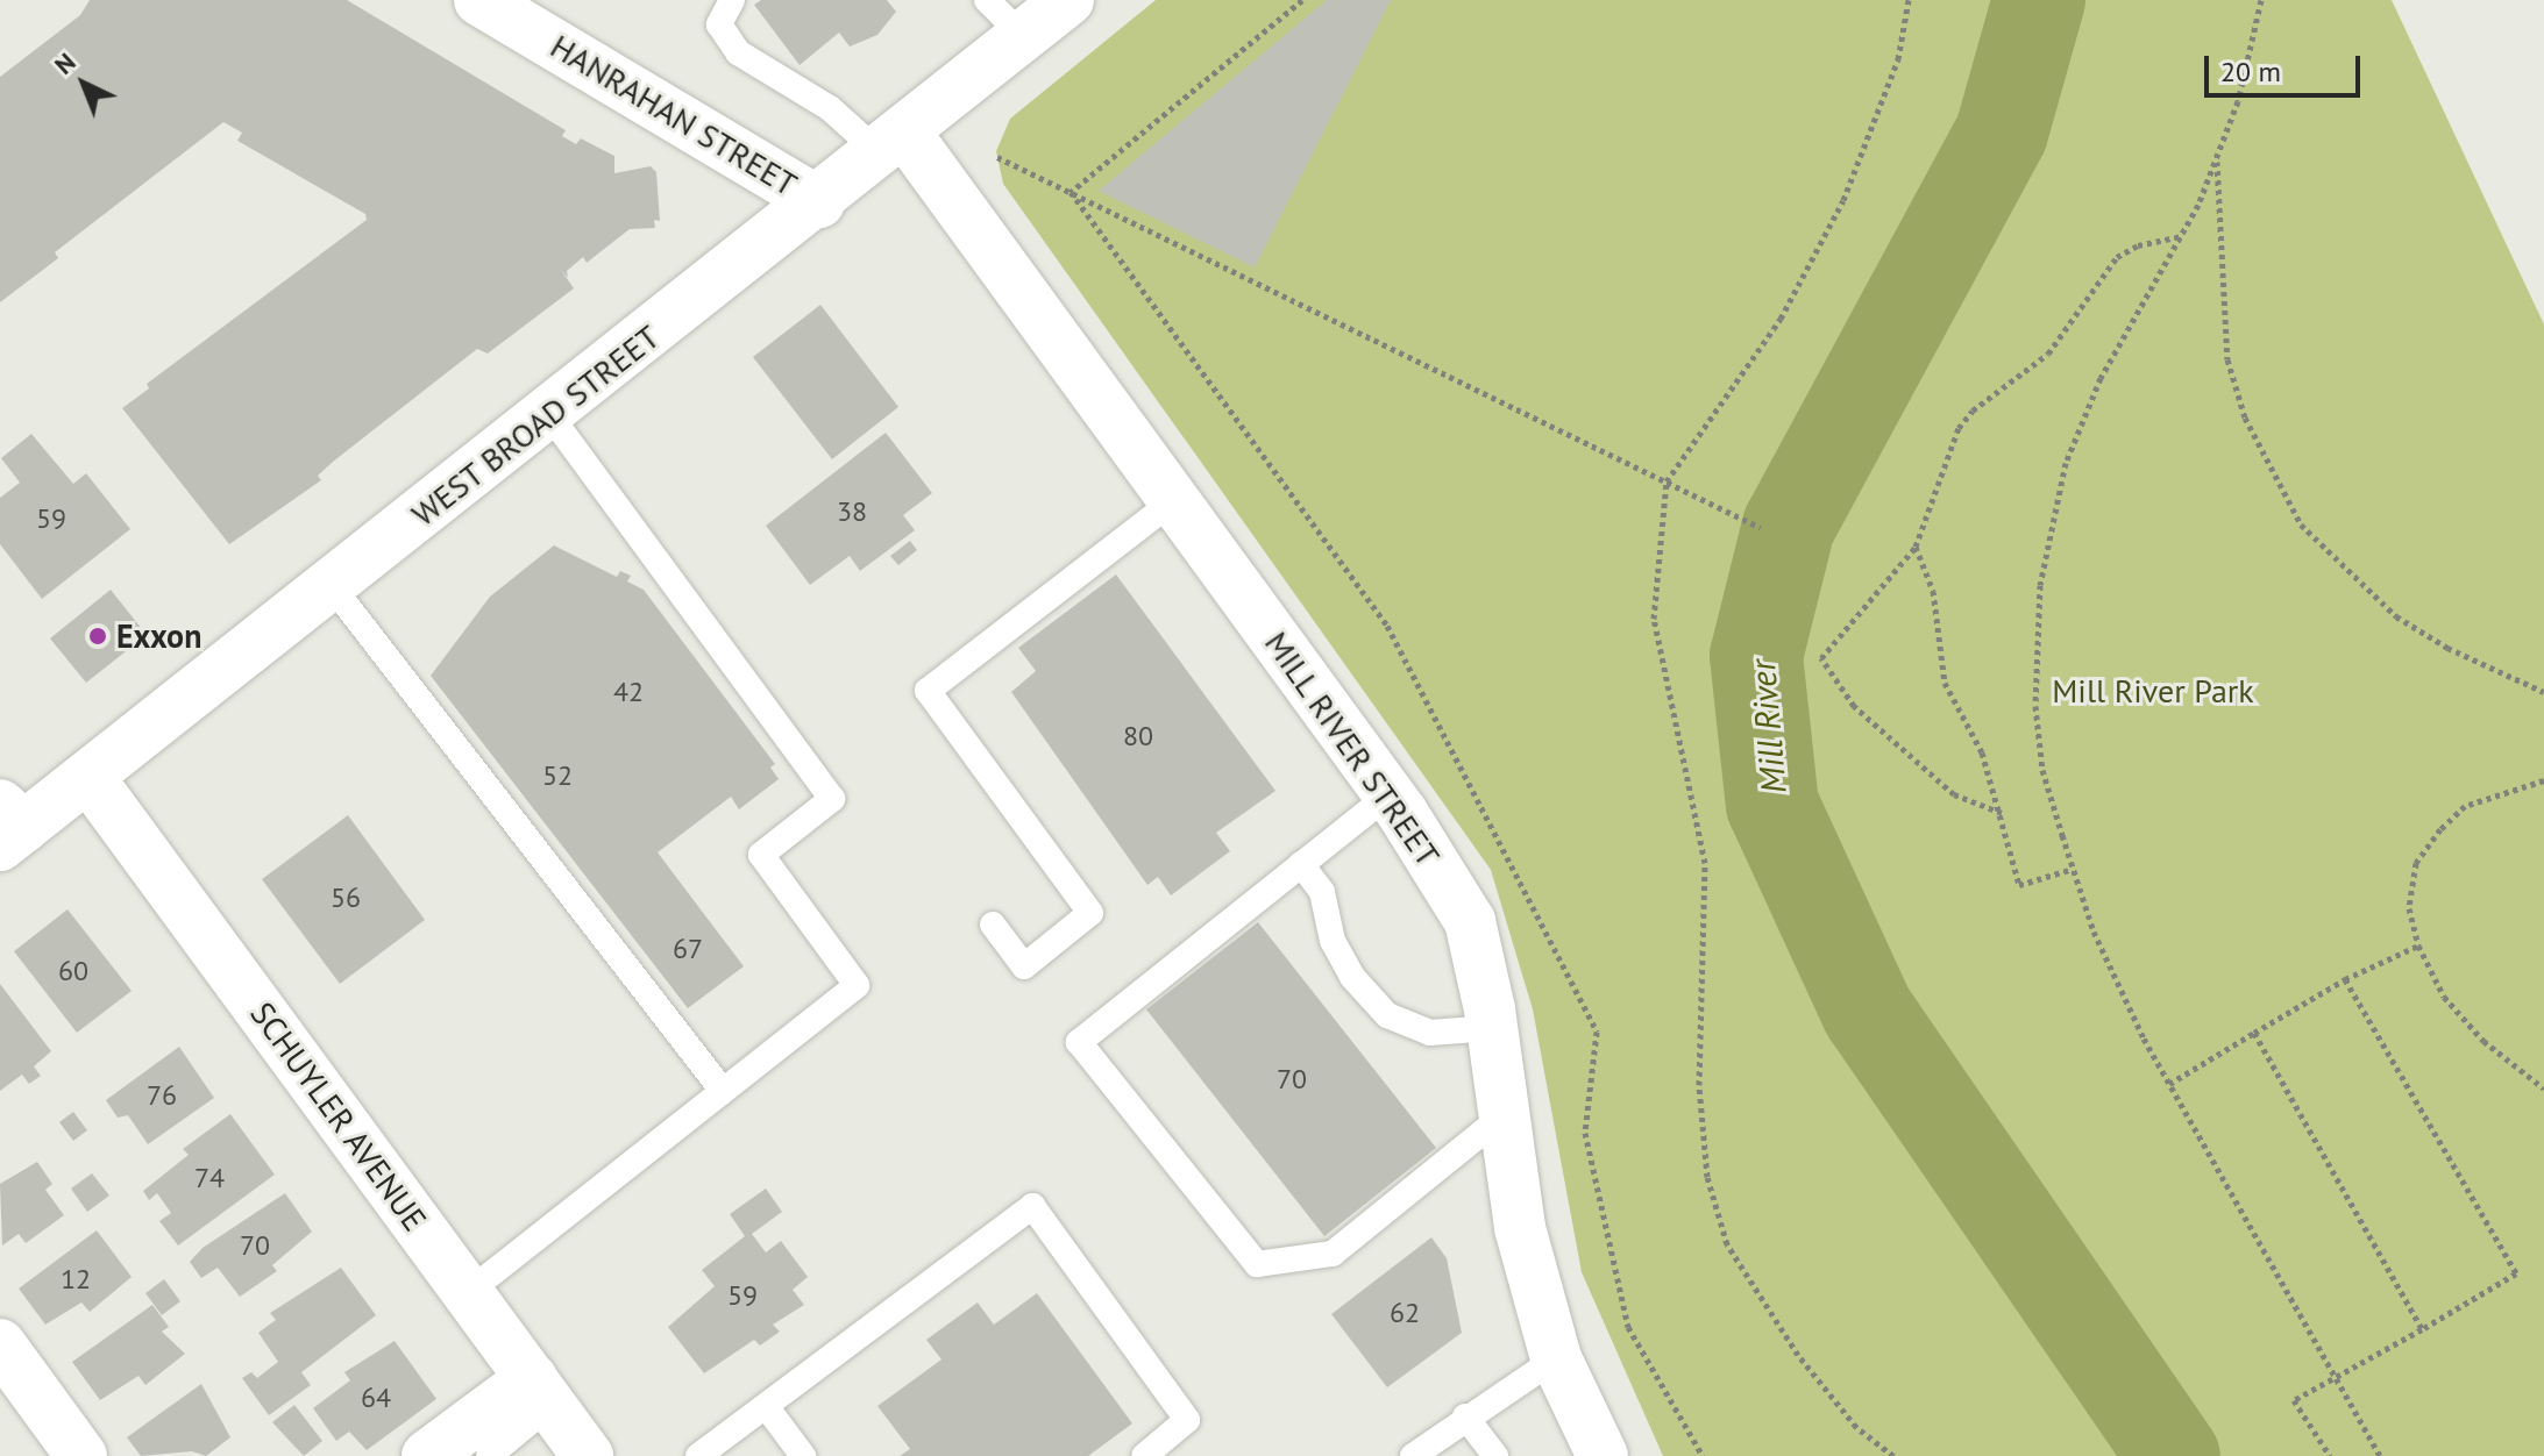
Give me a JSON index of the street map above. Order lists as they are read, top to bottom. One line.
{"streets":{"main road":["HANRAHAN STREET","WEST BROAD STREET","MILL RIVER STREET","SCHUYLER AVENUE"]},"crossings":[["HANRAHAN STREET","WEST BROAD STREET"],["WEST BROAD STREET","MILL RIVER STREET"],["WEST BROAD STREET","SCHUYLER AVENUE"]],"water":["Mill River"],"parks":["Mill River Park"],"places":["Exxon"],"house_numbers":["38","59","42","80","52","56","67","60","70","76","74","70","12","59","62","64"],"scale_bar":"20 m","north":"top left"}
